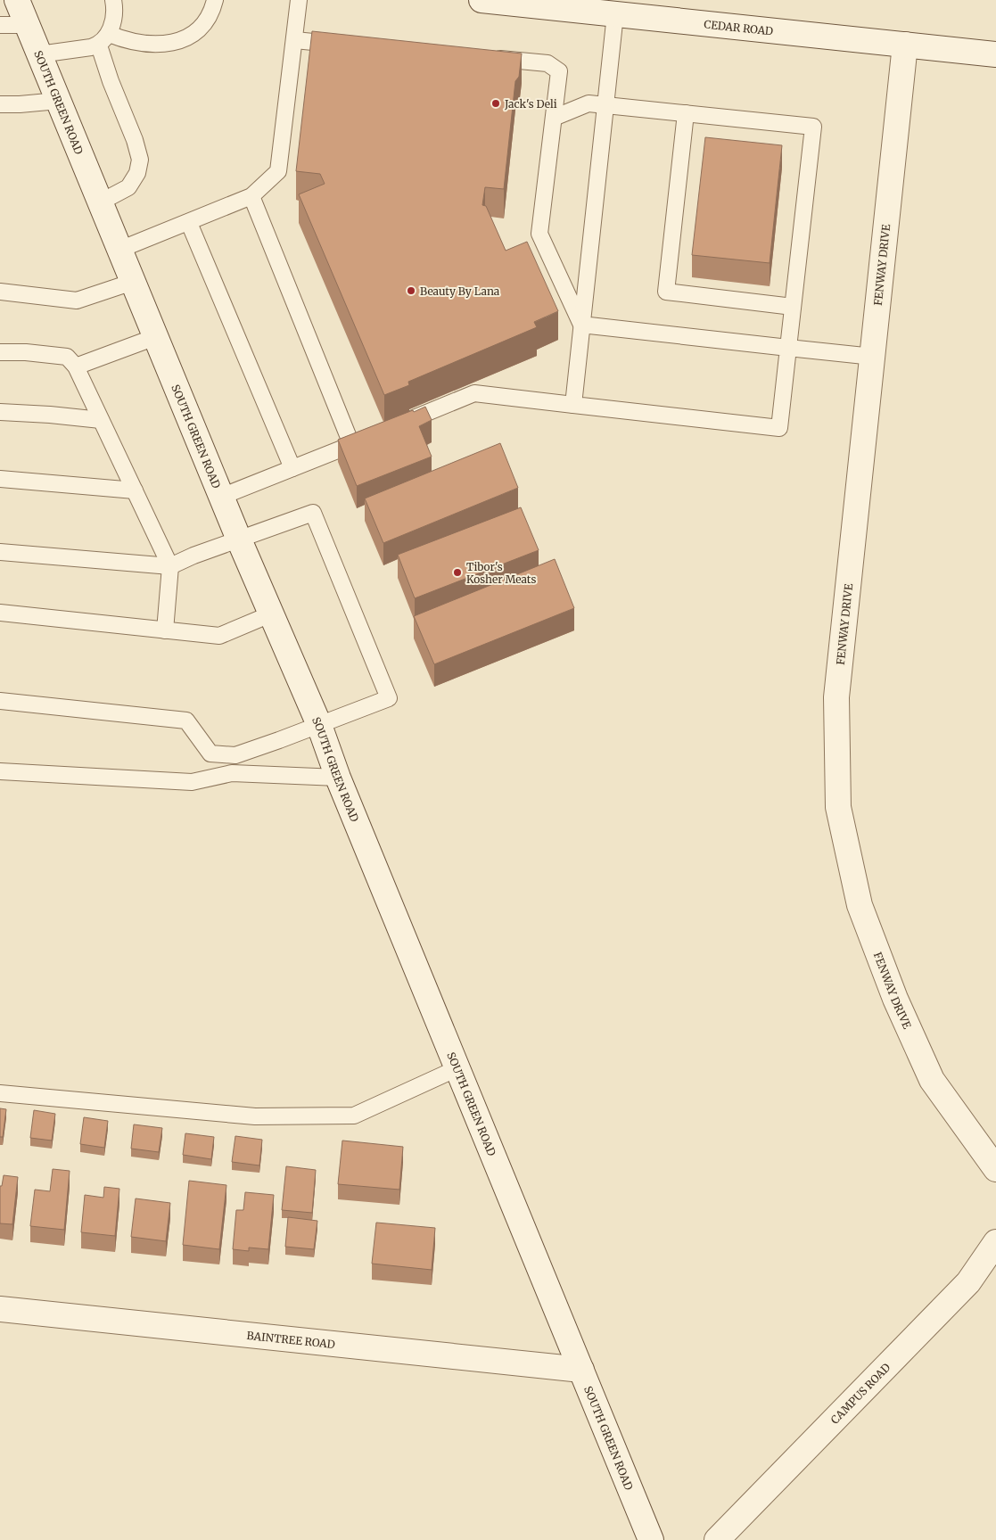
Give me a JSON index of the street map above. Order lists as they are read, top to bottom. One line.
{"streets":{"main road":["CEDAR ROAD","SOUTH GREEN ROAD","FENWAY DRIVE","BAINTREE ROAD","CAMPUS ROAD"]},"crossings":[["CEDAR ROAD","FENWAY DRIVE"],["SOUTH GREEN ROAD","BAINTREE ROAD"]],"places":["Jack's Deli","Beauty By Lana","Tibor's Kosher Meats"]}
